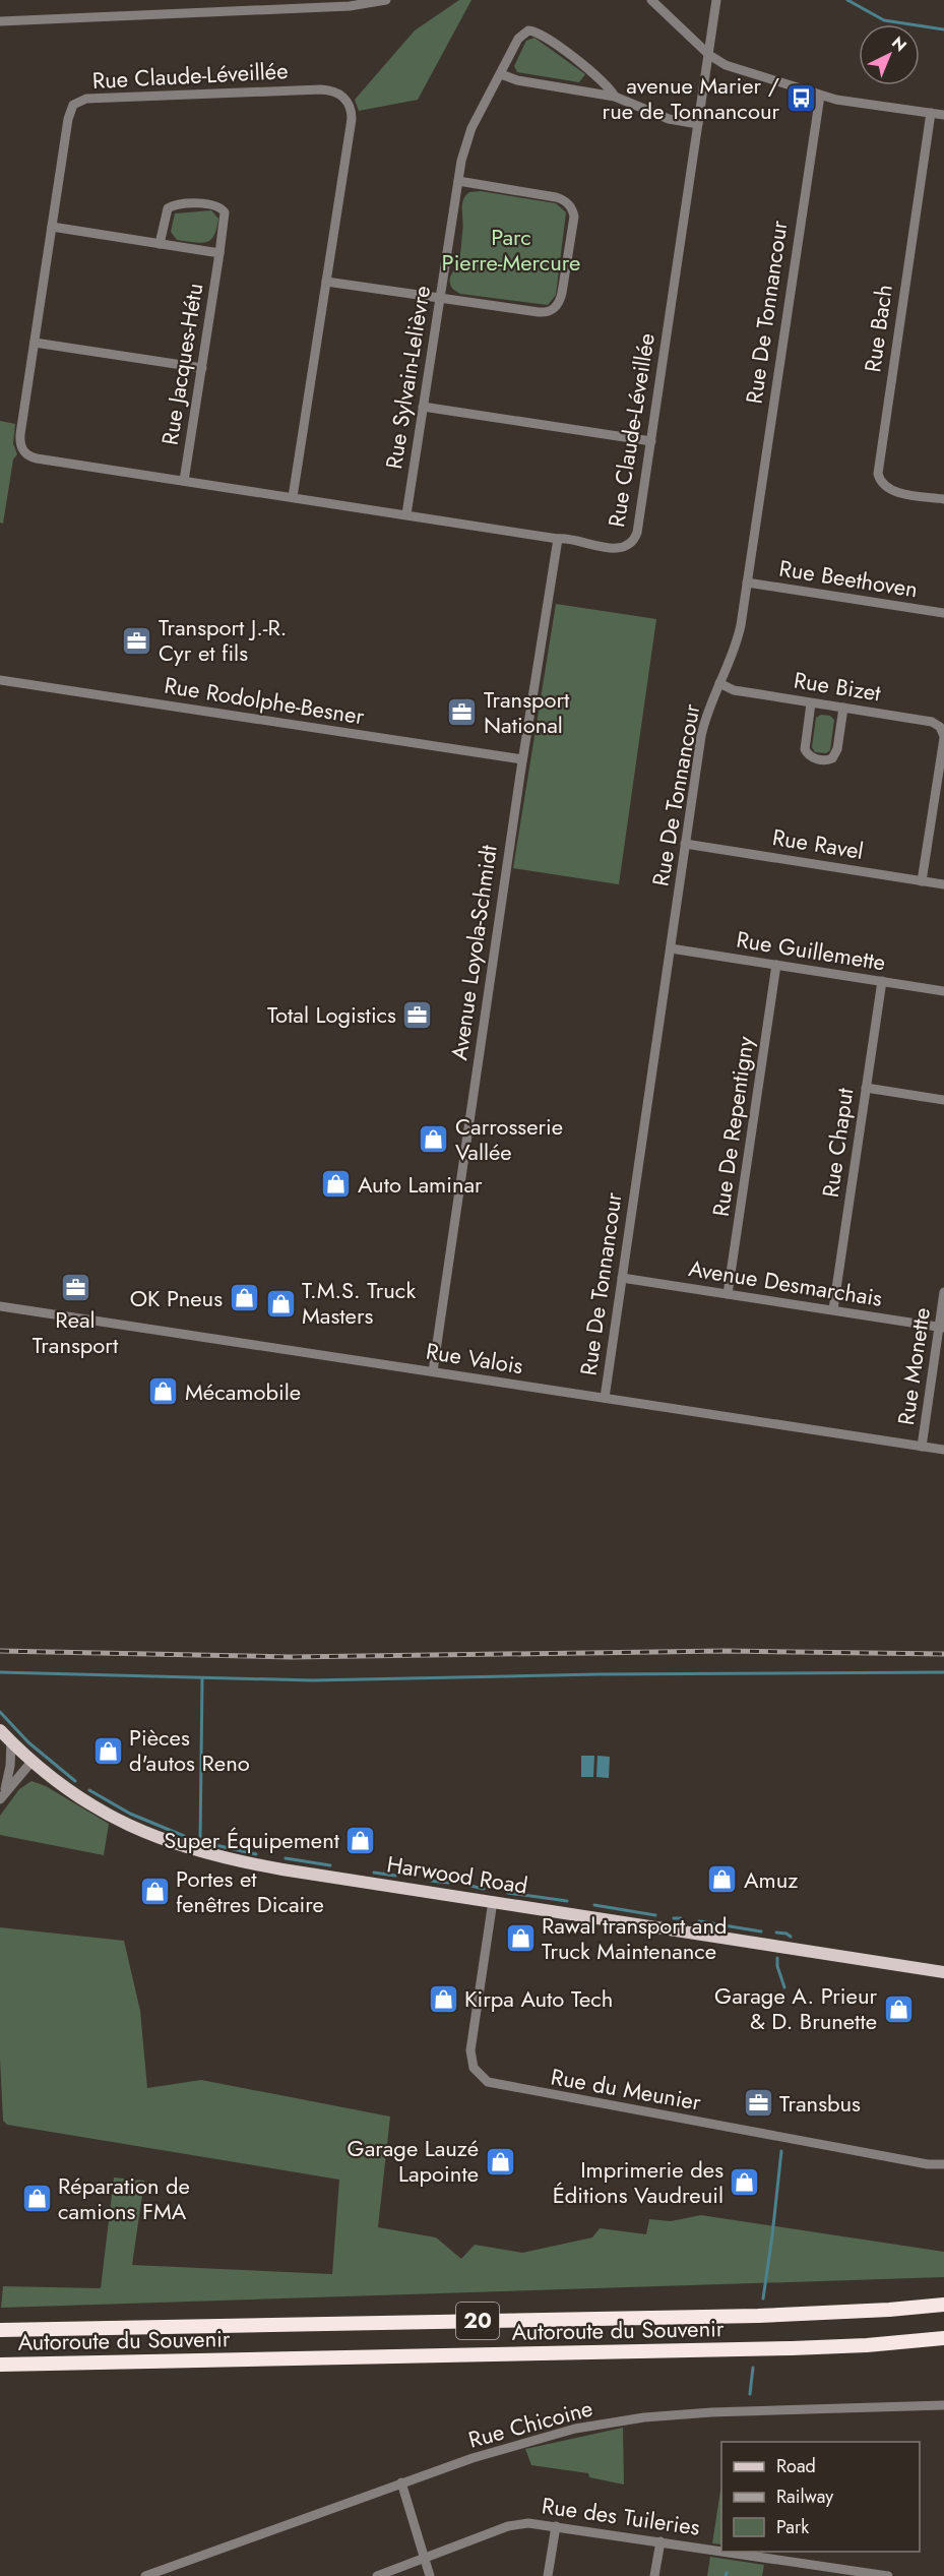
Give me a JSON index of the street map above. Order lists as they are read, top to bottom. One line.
{"streets":{"highway":["20","Autoroute du Souvenir"],"main road":["Harwood Road"],"street":["Rue Claude-Léveillée","Rue De Tonnancour","Rue Bach","Rue Jacques-Hétu","Rue Sylvain-Lelièvre","Rue Beethoven","Rue Bizet","Rue Rodolphe-Besner","Rue Ravel","Rue Guillemette","Avenue Loyola-Schmidt","Rue De Repentigny","Rue Chaput","Avenue Desmarchais","Rue Valois","Rue Monette","Rue du Meunier","Rue Chicoine","Rue des Tuileries"]},"crossings":[["Rue Claude-Léveillée","Rue Jacques-Hétu"],["Rue Claude-Léveillée","Rue Sylvain-Lelièvre"],["Rue Claude-Léveillée","Avenue Loyola-Schmidt"],["Rue De Tonnancour","Rue Beethoven"],["Rue De Tonnancour","Rue Bizet"],["Rue De Tonnancour","Rue Ravel"],["Rue De Tonnancour","Rue Guillemette"],["Rue De Tonnancour","Avenue Desmarchais"],["Rue De Tonnancour","Rue Valois"],["Rue Bizet","Rue Ravel"],["Rue Rodolphe-Besner","Avenue Loyola-Schmidt"],["Rue Guillemette","Rue De Repentigny"],["Rue Guillemette","Rue Chaput"],["Avenue Loyola-Schmidt","Rue Valois"],["Rue De Repentigny","Avenue Desmarchais"],["Rue Chaput","Avenue Desmarchais"],["Avenue Desmarchais","Rue Monette"],["Rue Valois","Rue Monette"],["Harwood Road","Rue du Meunier"]],"parks":["Parc Pierre-Mercure"],"places":{"bus stop":["avenue Marier / rue de Tonnancour"],"office":["Transport J.-R. Cyr et fils","Transport National","Total Logistics","Real Transport","Transbus"],"shop":["Carrosserie Vallée","Auto Laminar","OK Pneus","T.M.S. Truck Masters","Mécamobile","Pièces d'autos Reno","Super Équipement","Amuz","Portes et fenêtres Dicaire","Rawal transport and Truck Maintenance","Kirpa Auto Tech","Garage A. Prieur & D. Brunette","Garage Lauzé Lapointe","Imprimerie des Éditions Vaudreuil","Réparation de camions FMA"]},"legend":["Road","Railway","Park"],"north":"top right"}
